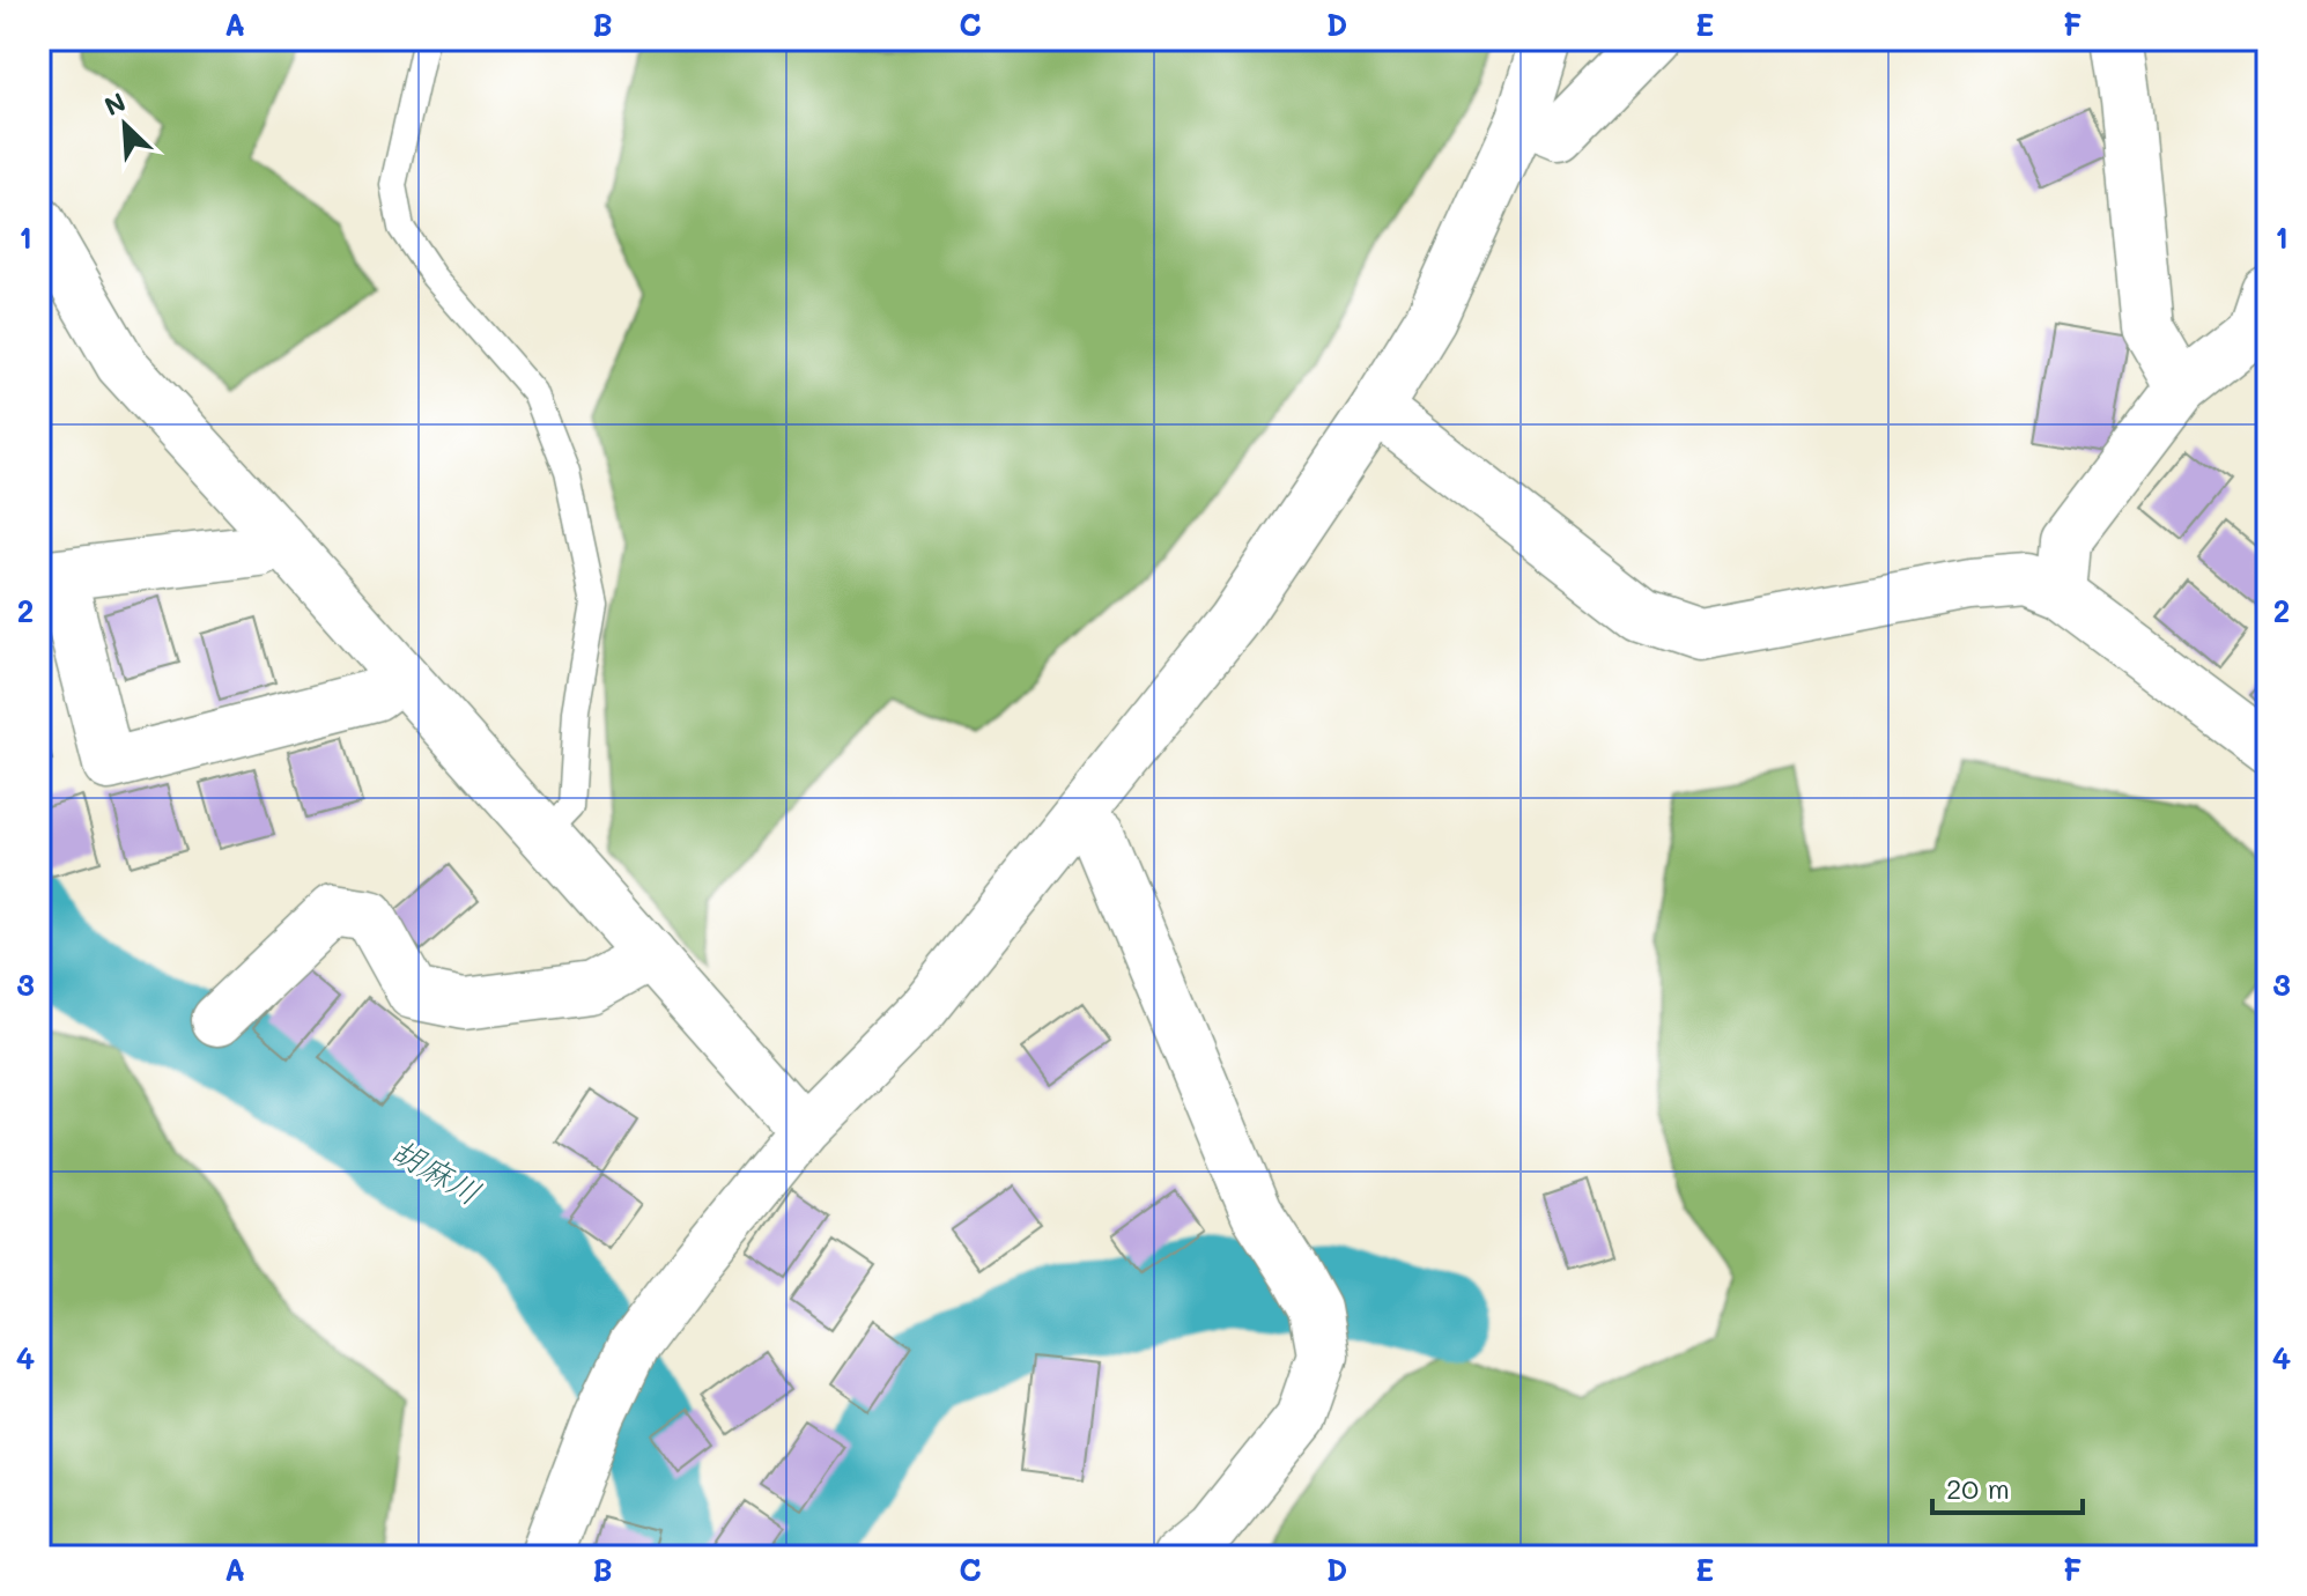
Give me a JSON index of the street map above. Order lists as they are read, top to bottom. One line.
{"water":["胡麻川"],"scale_bar":"20 m","north":"top left","grid":{"columns":["A","B","C","D","E","F"],"rows":["1","2","3","4"]}}
